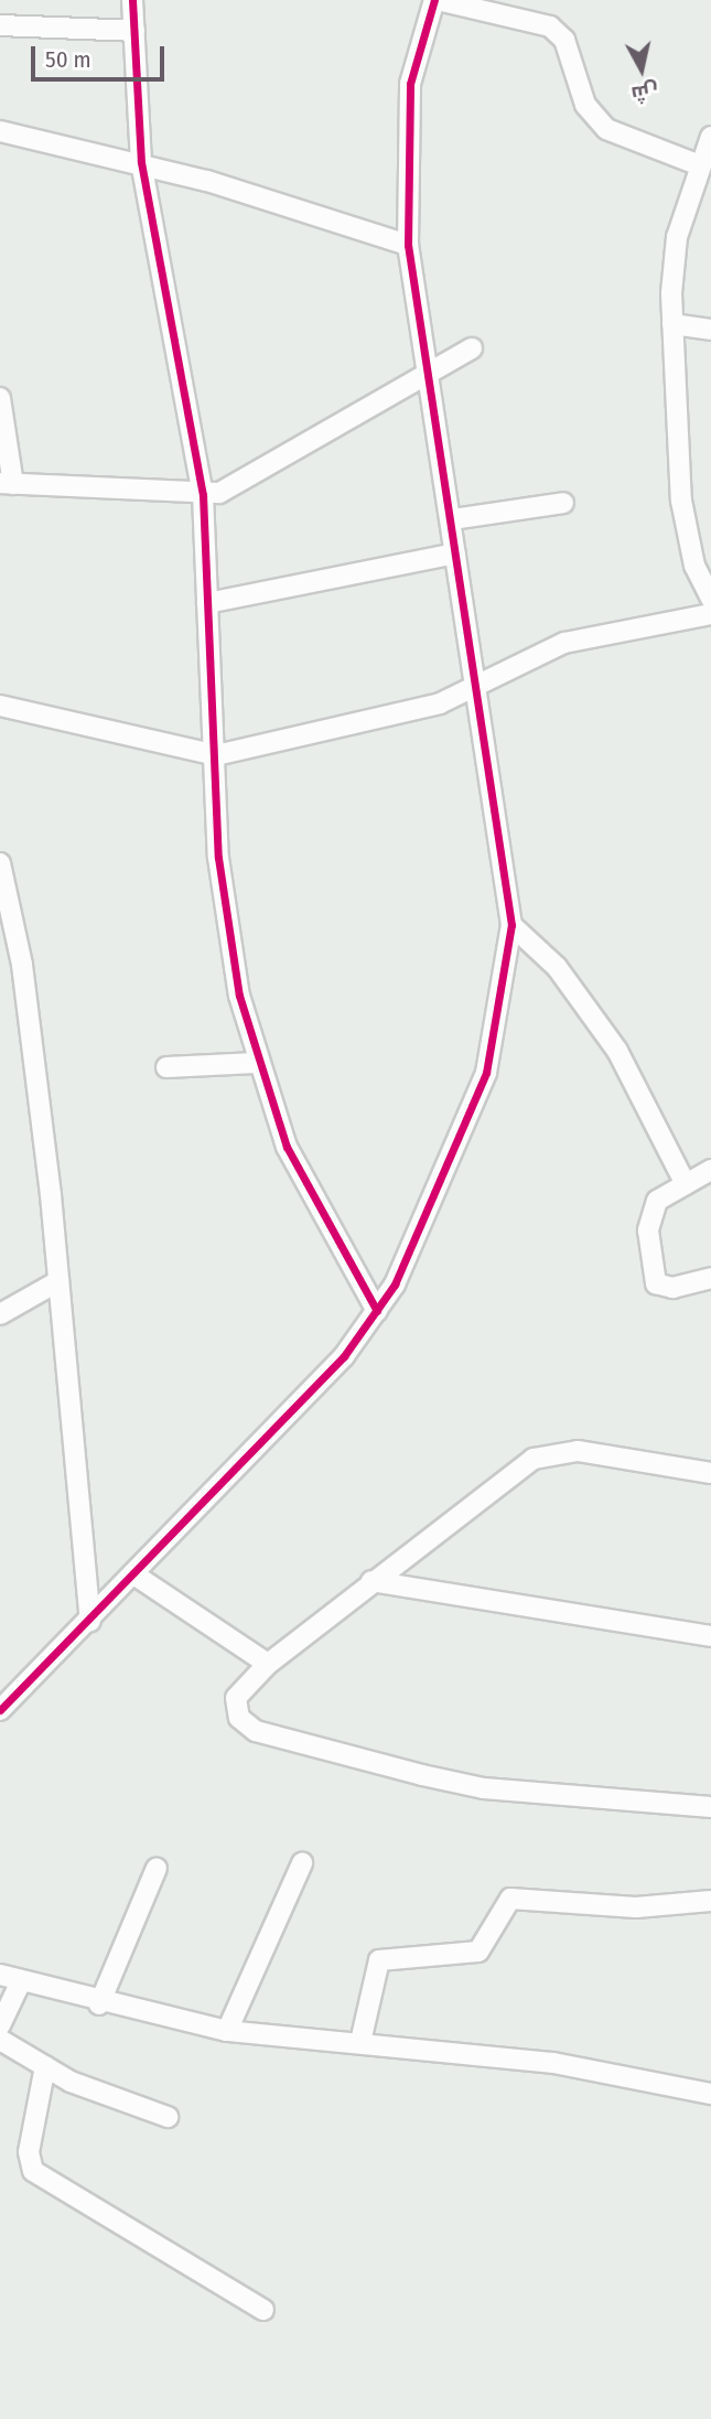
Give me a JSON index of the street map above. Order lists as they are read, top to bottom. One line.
{"scale_bar":"50 m","north":"bottom"}
